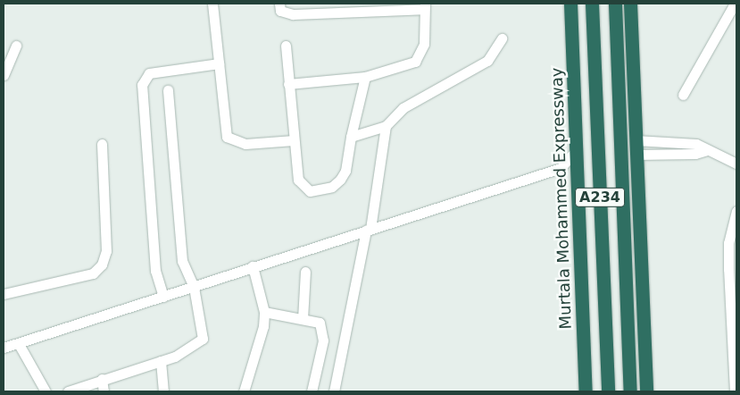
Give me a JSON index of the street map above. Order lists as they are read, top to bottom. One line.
{"streets":{"highway":["A234","Murtala Mohammed Expressway"]}}
